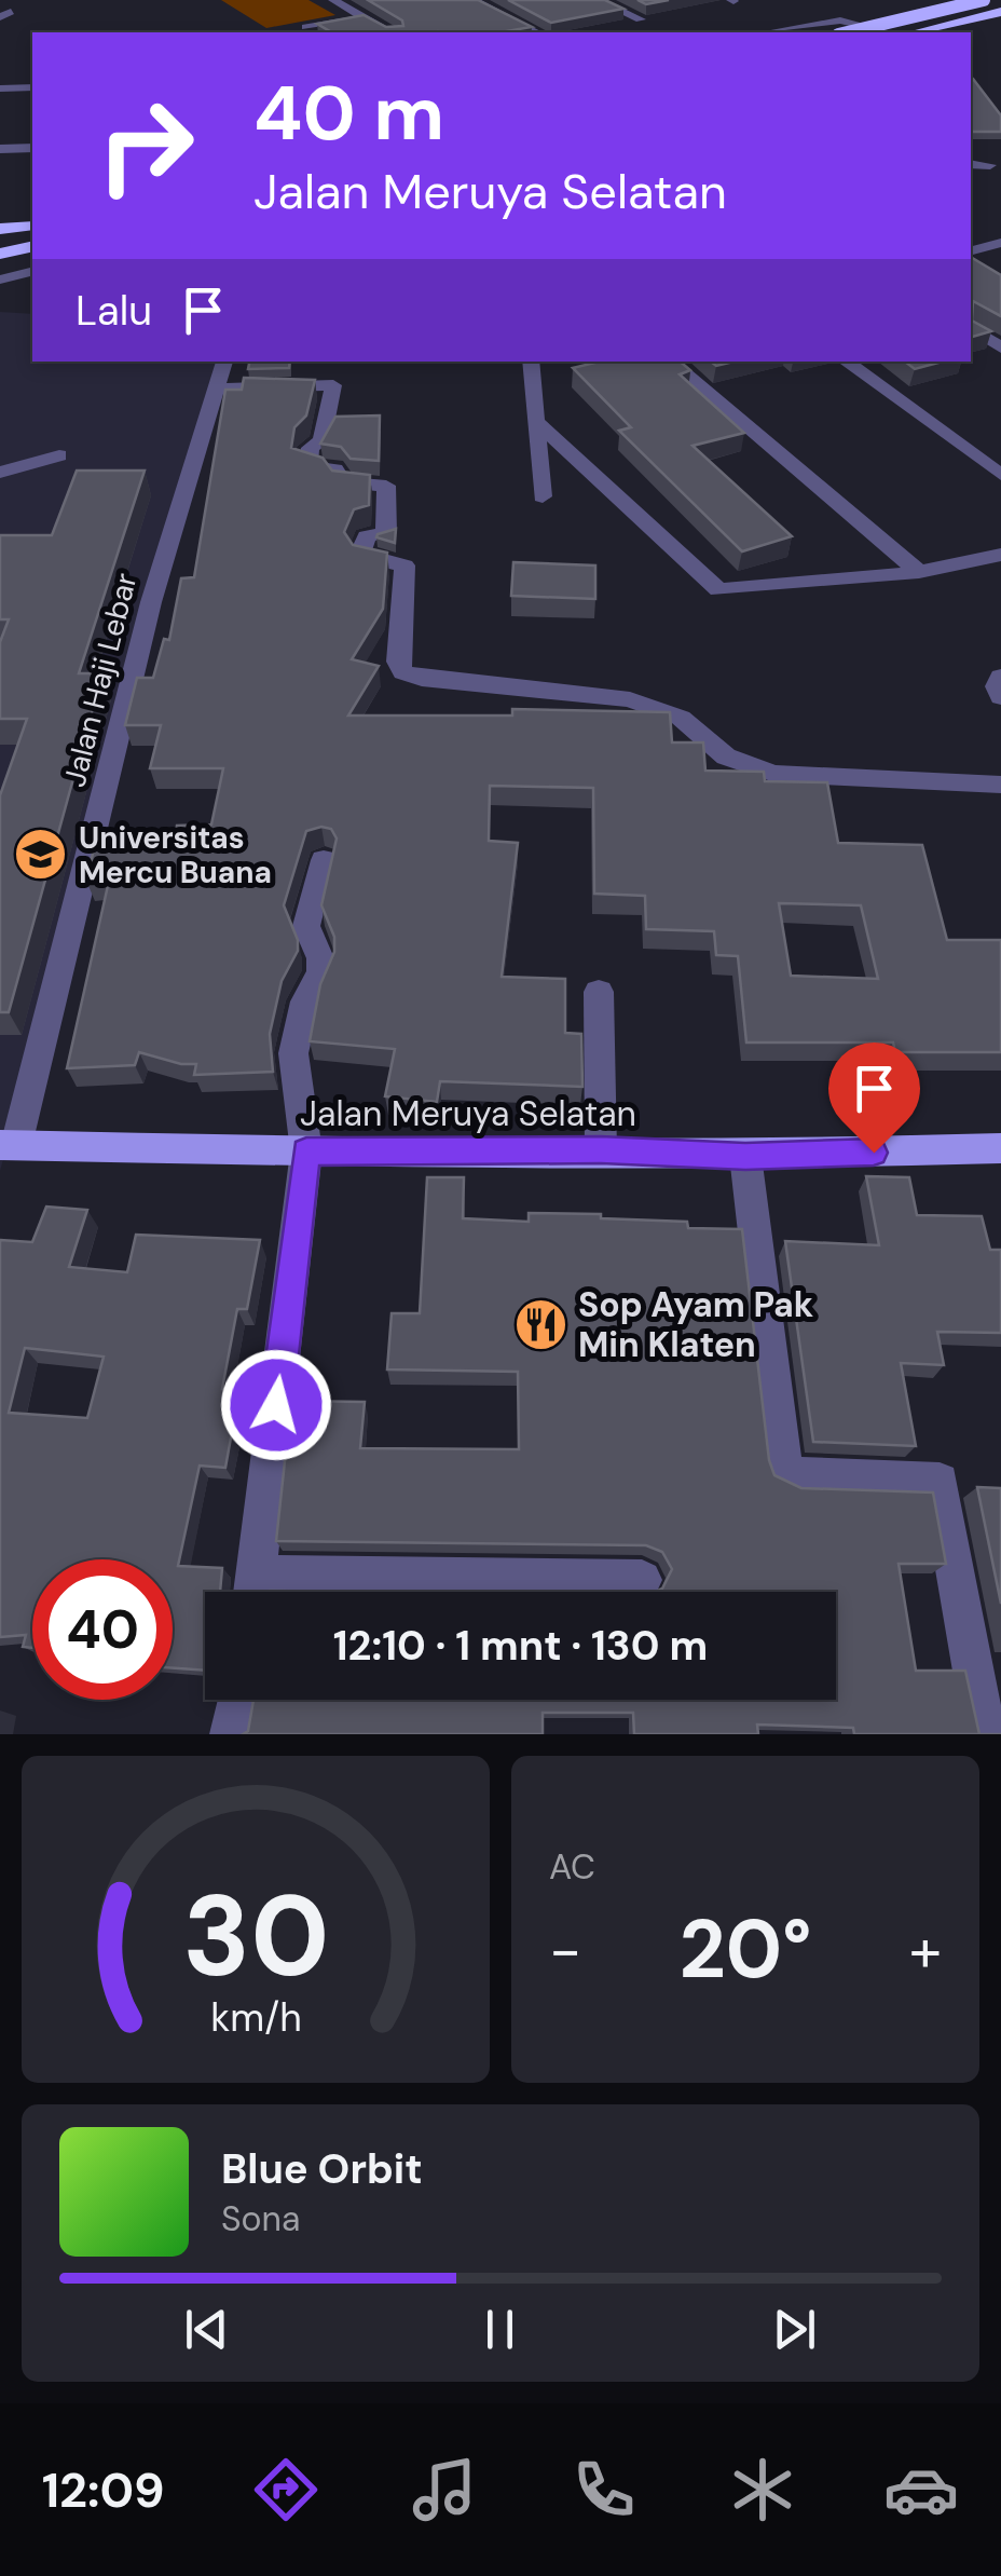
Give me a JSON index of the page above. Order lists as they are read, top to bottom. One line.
{"streets":{"main road":["Jalan Meruya Selatan"],"street":["Jalan Haji Lebar"]},"crossings":[["Jalan Haji Lebar","Jalan Meruya Selatan"]],"places":{"school or university":["Universitas Mercu Buana"],"restaurant":["Sop Ayam Pak Min Klaten"]},"page":{"turn":["40 m","Jalan Meruya Selatan"],"then":"Lalu","limit":"40","trip":"12:10 · 1 mnt · 130 m","tile":"AC","heat":["−","20°","+"],"song":["Blue Orbit","Sona"],"tabs":"12:09","gauge":["30","km/h"]}}
